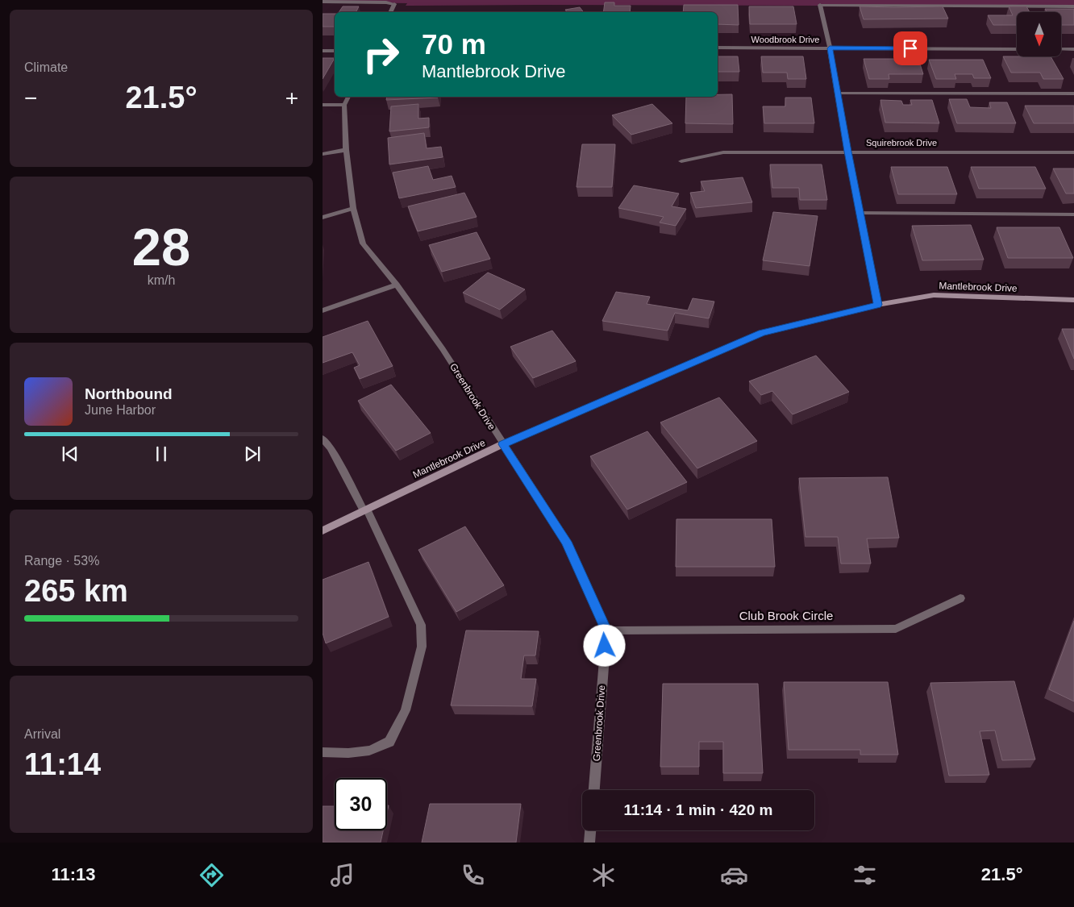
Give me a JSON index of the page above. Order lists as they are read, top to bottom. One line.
{"streets":{"street":["Woodbrook Drive","Squirebrook Drive","Mantlebrook Drive","Greenbrook Drive","Club Brook Circle"]},"crossings":[["Mantlebrook Drive","Greenbrook Drive"],["Greenbrook Drive","Club Brook Circle"]],"north":"bottom","page":{"tile":["Climate",["28","km/h"],["Range · 53%","265 km"],["Arrival","11:14"]],"turn":["70 m","Mantlebrook Drive"],"heat":["−","21.5°","+"],"song":["Northbound","June Harbor"],"limit":"30","trip":"11:14 · 1 min · 420 m","tabs":["11:13","21.5°"]}}
